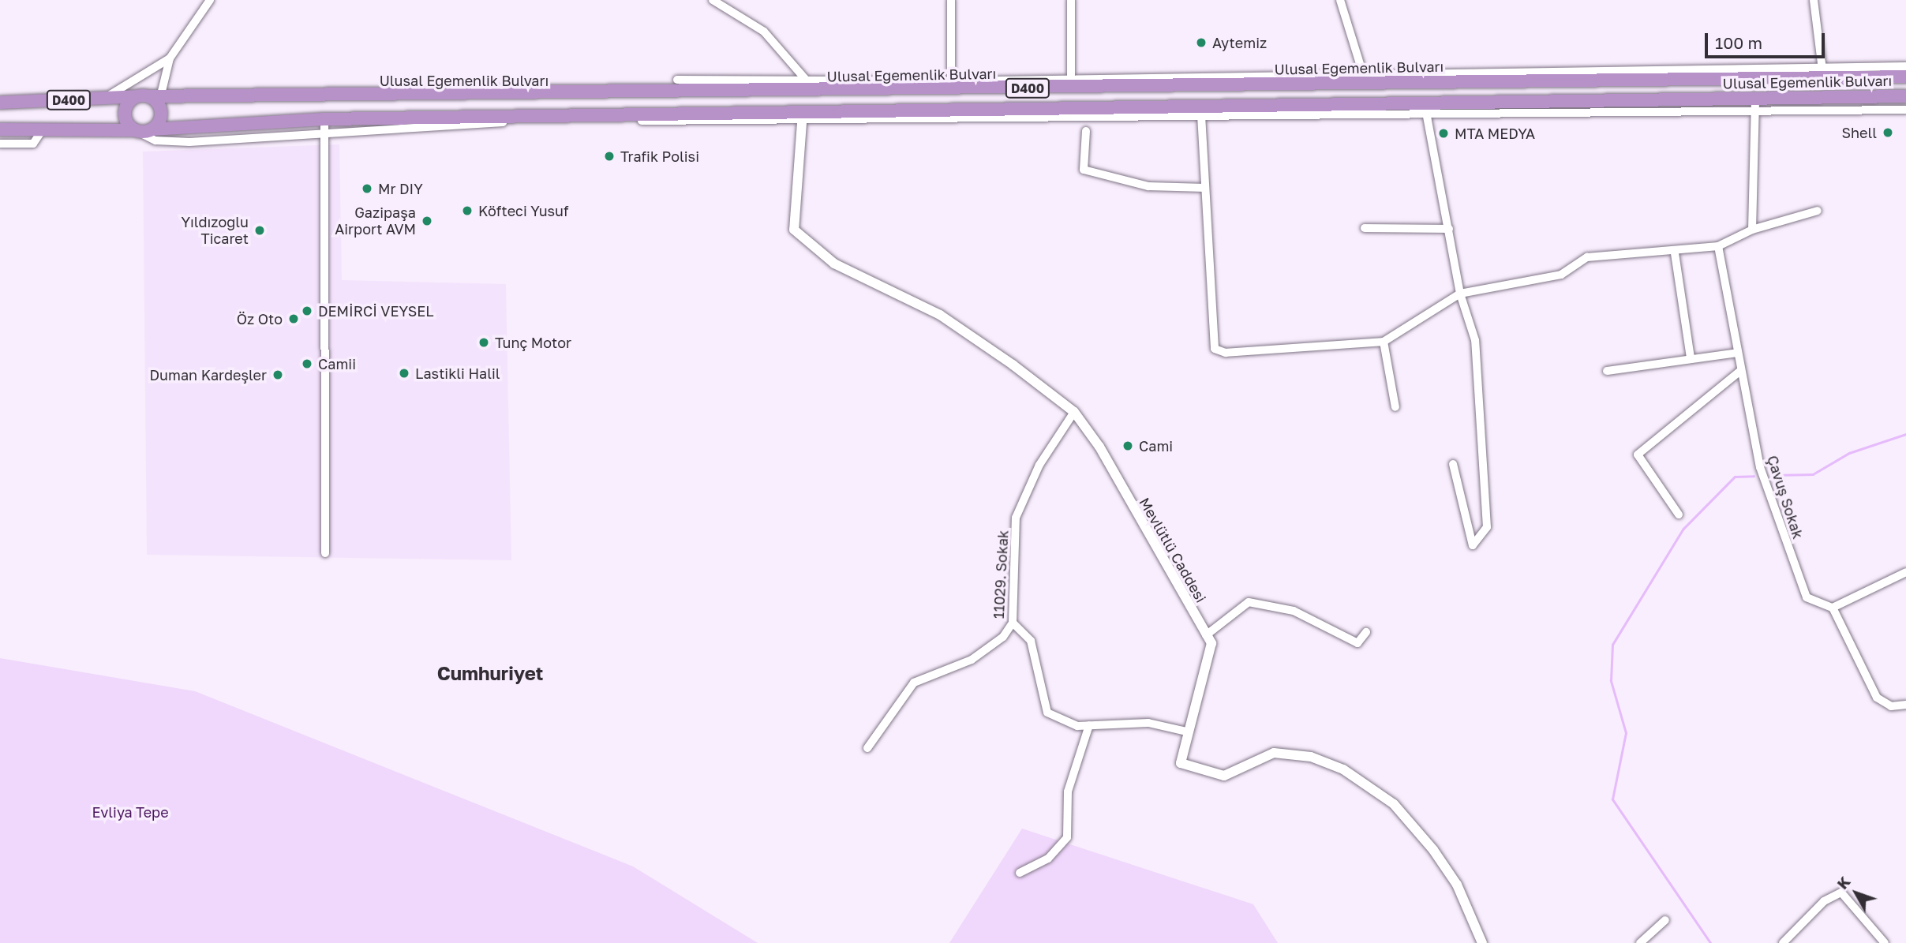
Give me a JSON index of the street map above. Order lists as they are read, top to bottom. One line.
{"streets":{"highway":["Ulusal Egemenlik Bulvarı","D400"],"street":["Çavuş Sokak","Mevlütlü Caddesi","11029. Sokak"]},"crossings":[["Ulusal Egemenlik Bulvarı","D400"],["Ulusal Egemenlik Bulvarı","Mevlütlü Caddesi"],["Mevlütlü Caddesi","11029. Sokak"]],"districts":["Cumhuriyet"],"parks":["Evliya Tepe"],"places":["Aytemiz","Shell","MTA MEDYA","Trafik Polisi","Mr DIY","Köfteci Yusuf","Gazipaşa Airport AVM","Yıldızoğlu Ticaret","DEMİRCİ VEYSEL","Öz Oto","Tunç Motor","Camii","Lastikli Halil","Duman Kardeşler","Cami"],"scale_bar":"100 m","north":"top left"}
